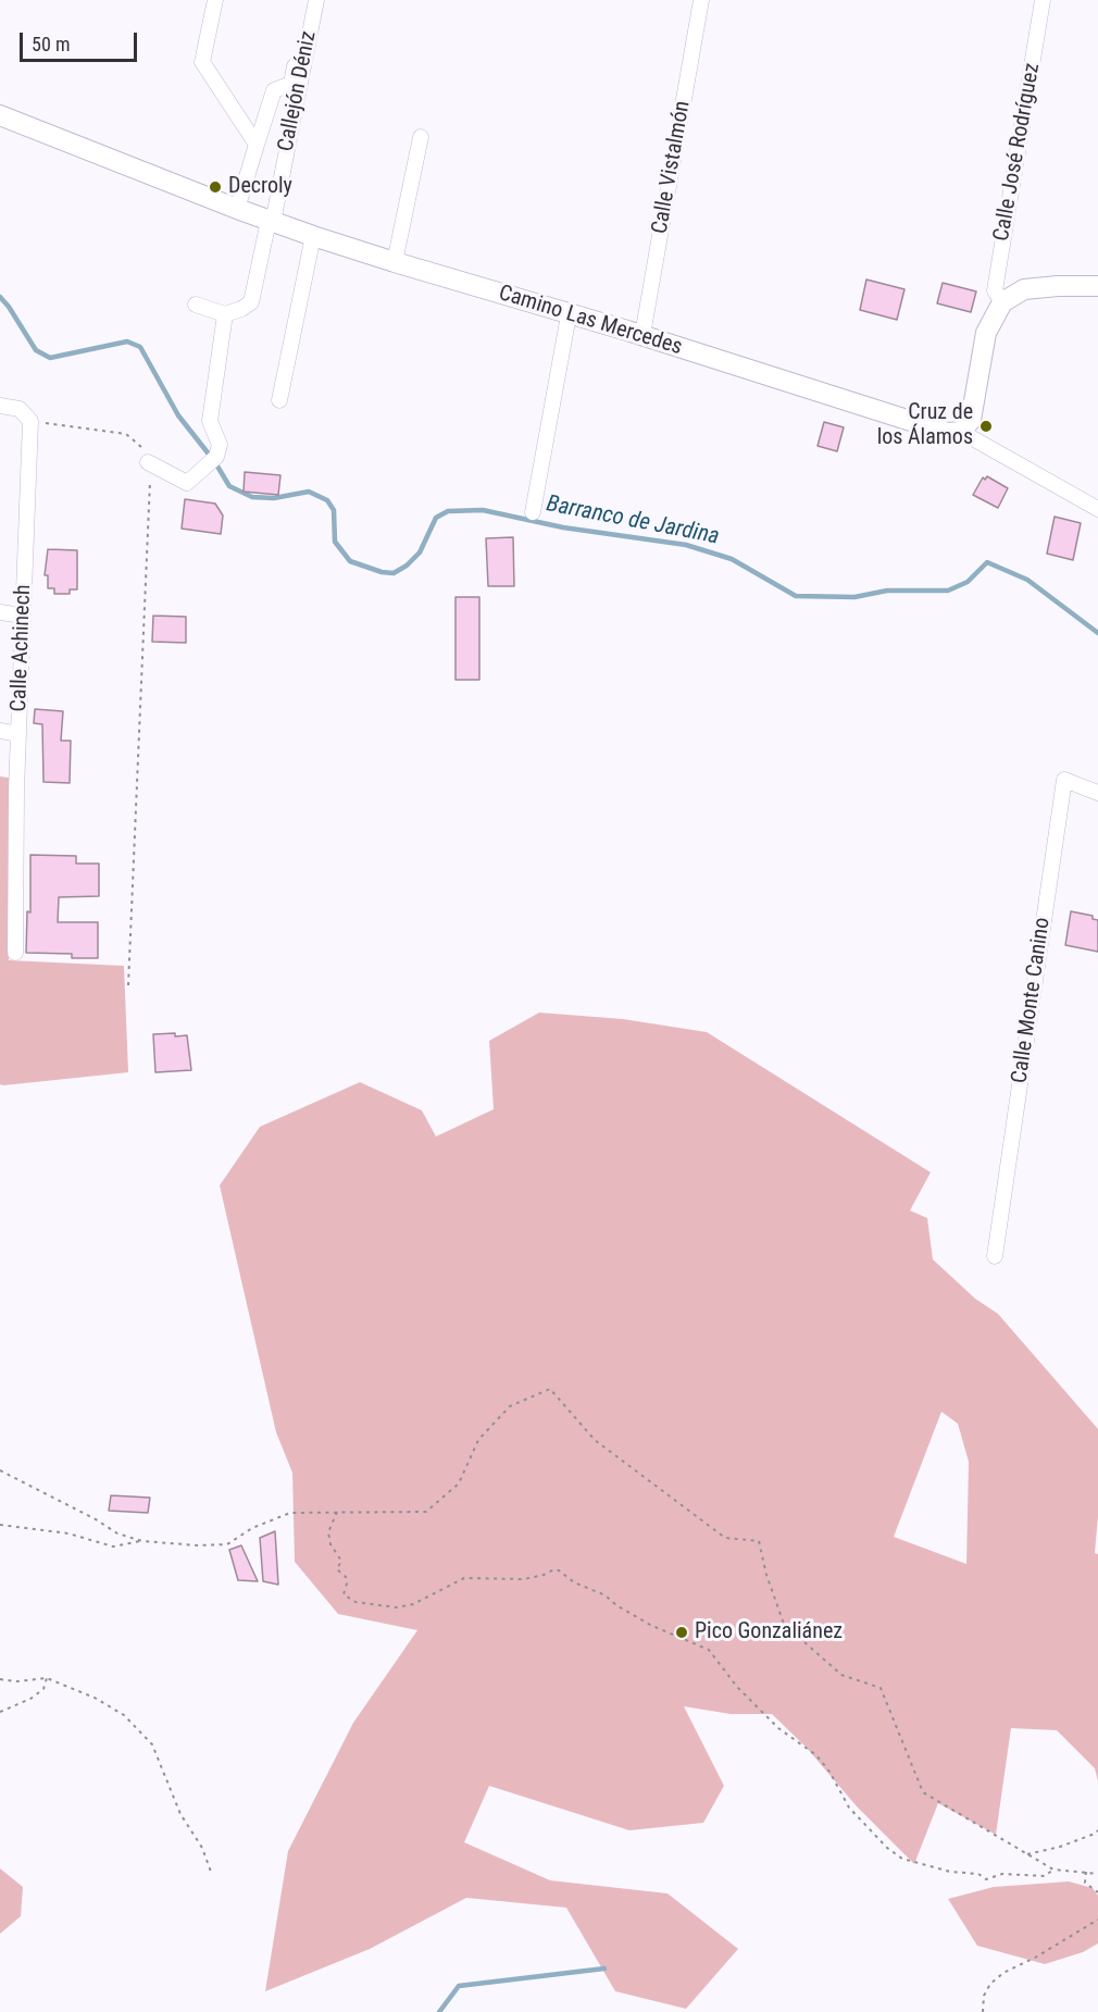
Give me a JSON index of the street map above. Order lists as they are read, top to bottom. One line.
{"streets":{"main road":["Camino Las Mercedes"],"street":["Callejón Déniz","Calle José Rodríguez","Calle Vistalmón","Calle Achinech","Calle Monte Canino"]},"crossings":[["Callejón Déniz","Camino Las Mercedes"],["Calle Vistalmón","Camino Las Mercedes"]],"water":["Barranco de Jardina"],"places":["Decroly","Cruz de los Álamos","Pico Gonzaliánez"],"scale_bar":"50 m"}
